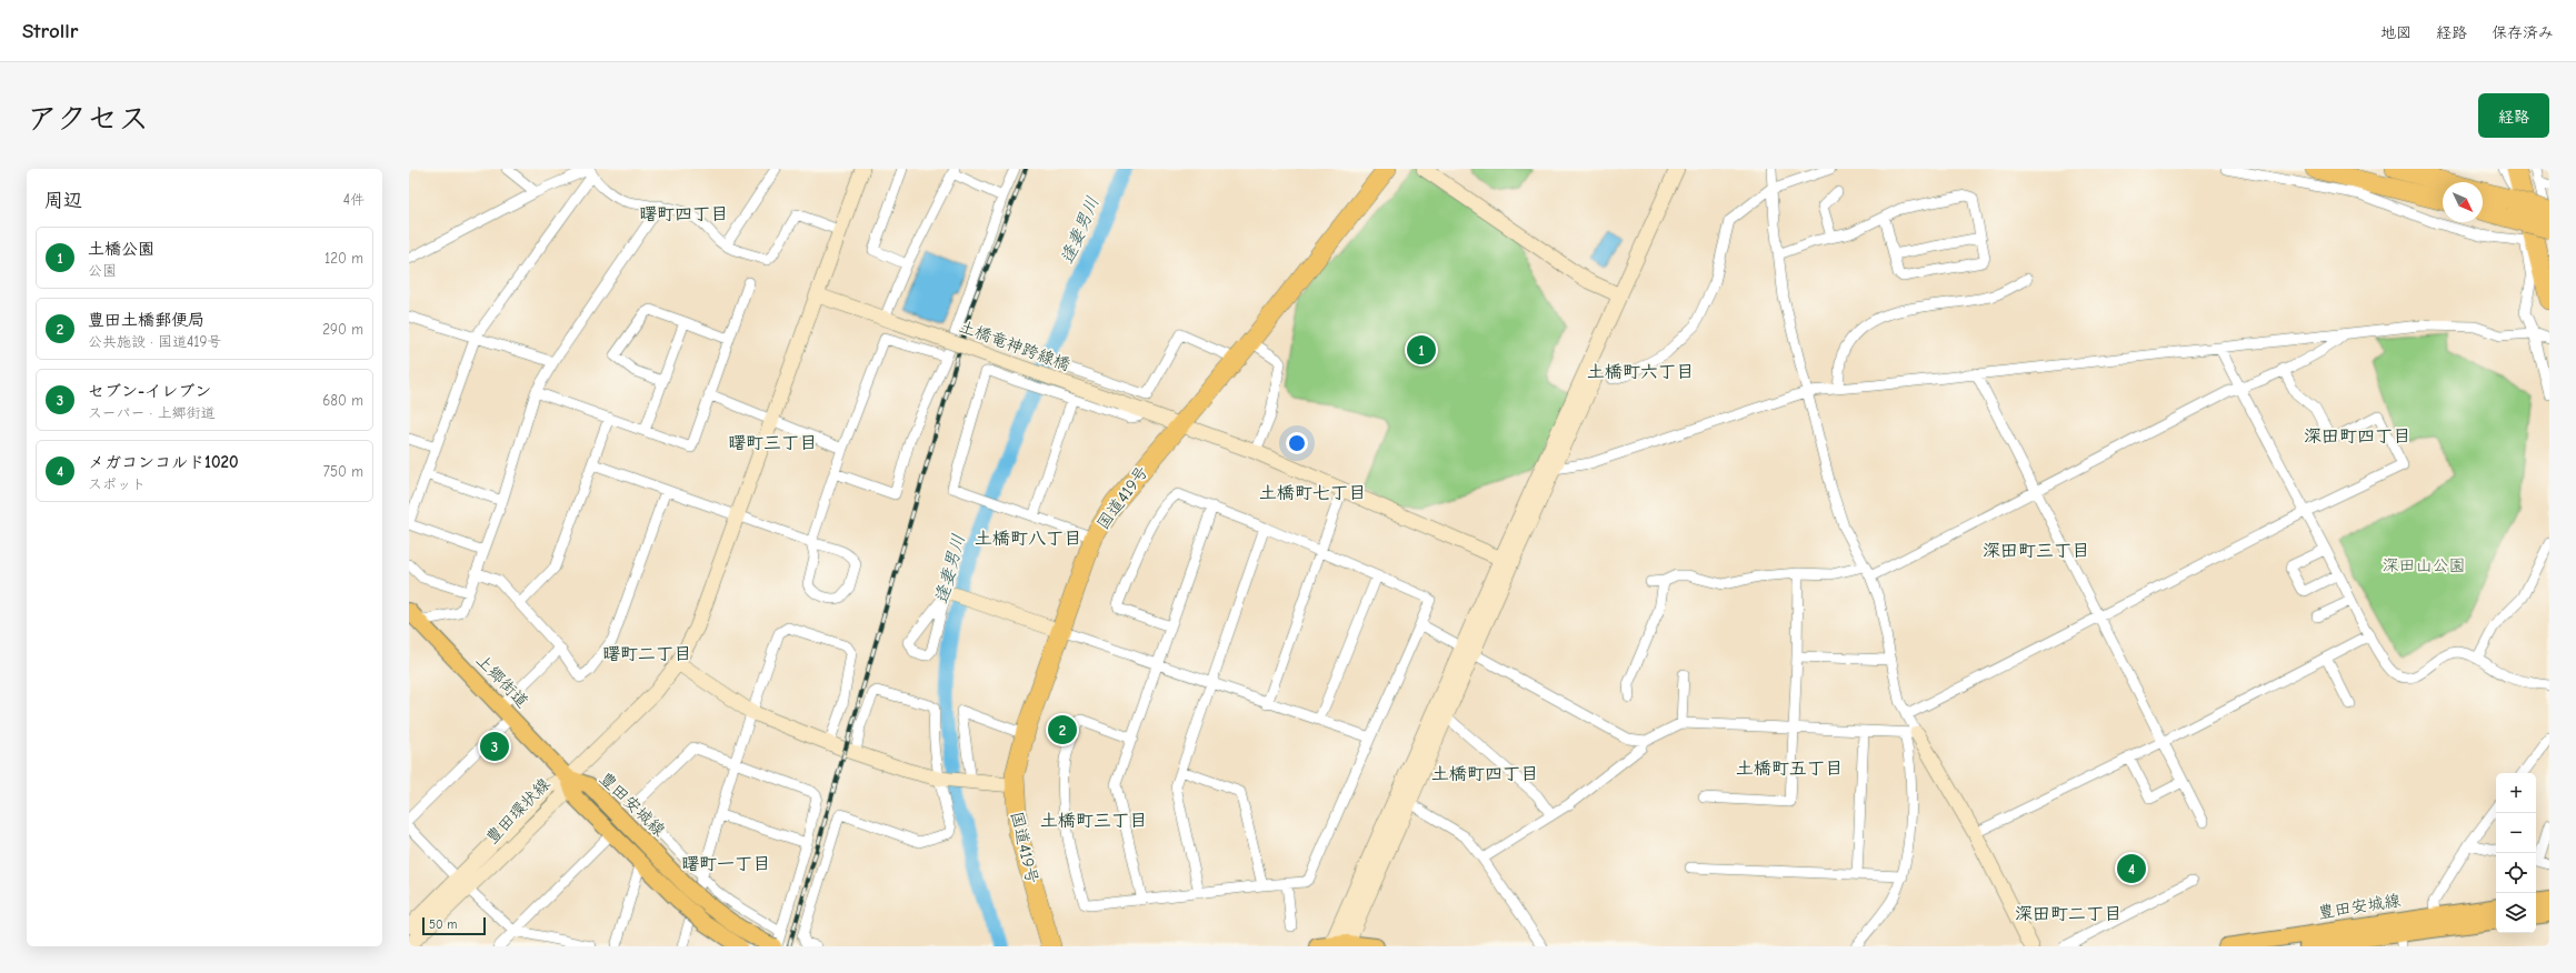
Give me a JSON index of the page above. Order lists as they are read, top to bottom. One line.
{"streets":{"highway":["国道419号"],"main road":["上郷街道","豊田安城線"],"street":["土橋竜神跨線橋","豊田環状線"]},"crossings":[["土橋竜神跨線橋","国道419号"],["土橋竜神跨線橋","豊田環状線"],["上郷街道","豊田安城線"],["上郷街道","豊田環状線"],["豊田安城線","豊田環状線"]],"districts":["曙町四丁目","土橋町六丁目","深田町四丁目","曙町三丁目","土橋町七丁目","土橋町八丁目","深田町三丁目","曙町二丁目","土橋町五丁目","土橋町四丁目","土橋町三丁目","曙町一丁目","深田町二丁目"],"water":["逢妻男川"],"parks":["深田山公園"],"scale_bar":"50 m","north":"bottom right","page":{"header":"Strollr","nav":["地図","経路","保存済み"],"title":"アクセス","buttons":"経路","heading":["周辺","4件"],"list":[{"mark":"1","name":"土橋公園","note":"公園","value":"120 m"},{"mark":"2","name":"豊田土橋郵便局","note":"公共施設 · 国道419号","value":"290 m"},{"mark":"3","name":"セブン-イレブン","note":"スーパー · 上郷街道","value":"680 m"},{"mark":"4","name":"メガコンコルド1020","note":"スポット","value":"750 m"}],"pins":["1","2","3","4"],"map_buttons":["+","−"],"scale":"50 m"}}
